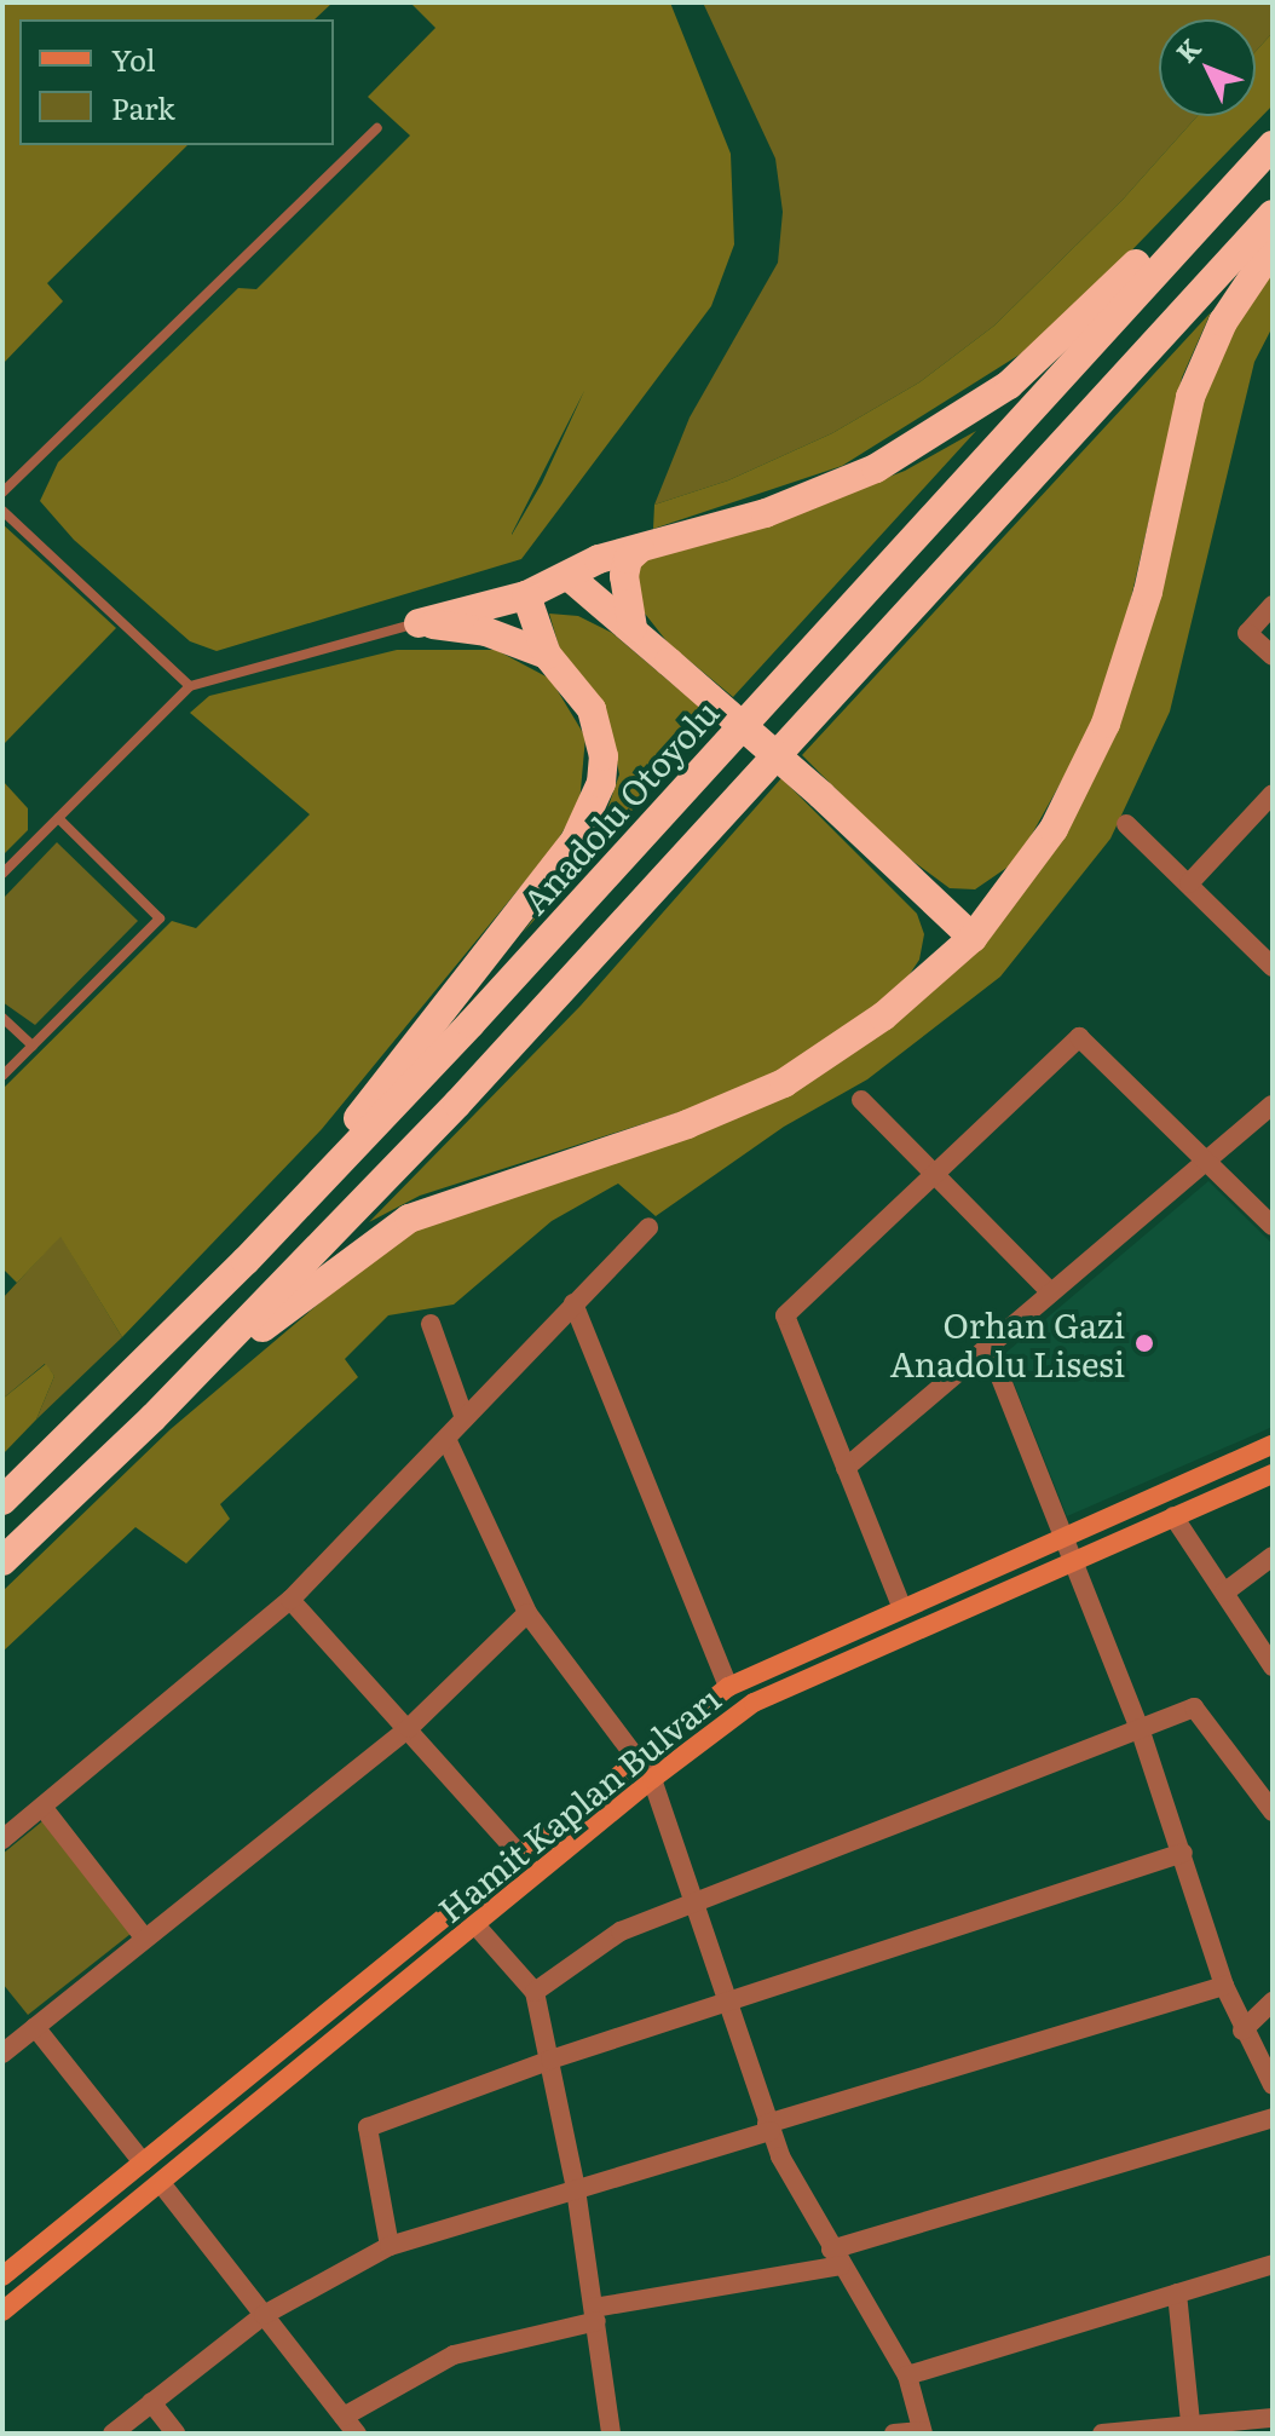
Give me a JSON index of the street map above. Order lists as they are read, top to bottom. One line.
{"streets":{"highway":["Anadolu Otoyolu"],"main road":["Hamit Kaplan Bulvarı"]},"places":["Orhan Gazi Anadolu Lisesi"],"legend":["Yol","Park"],"north":"top left"}
